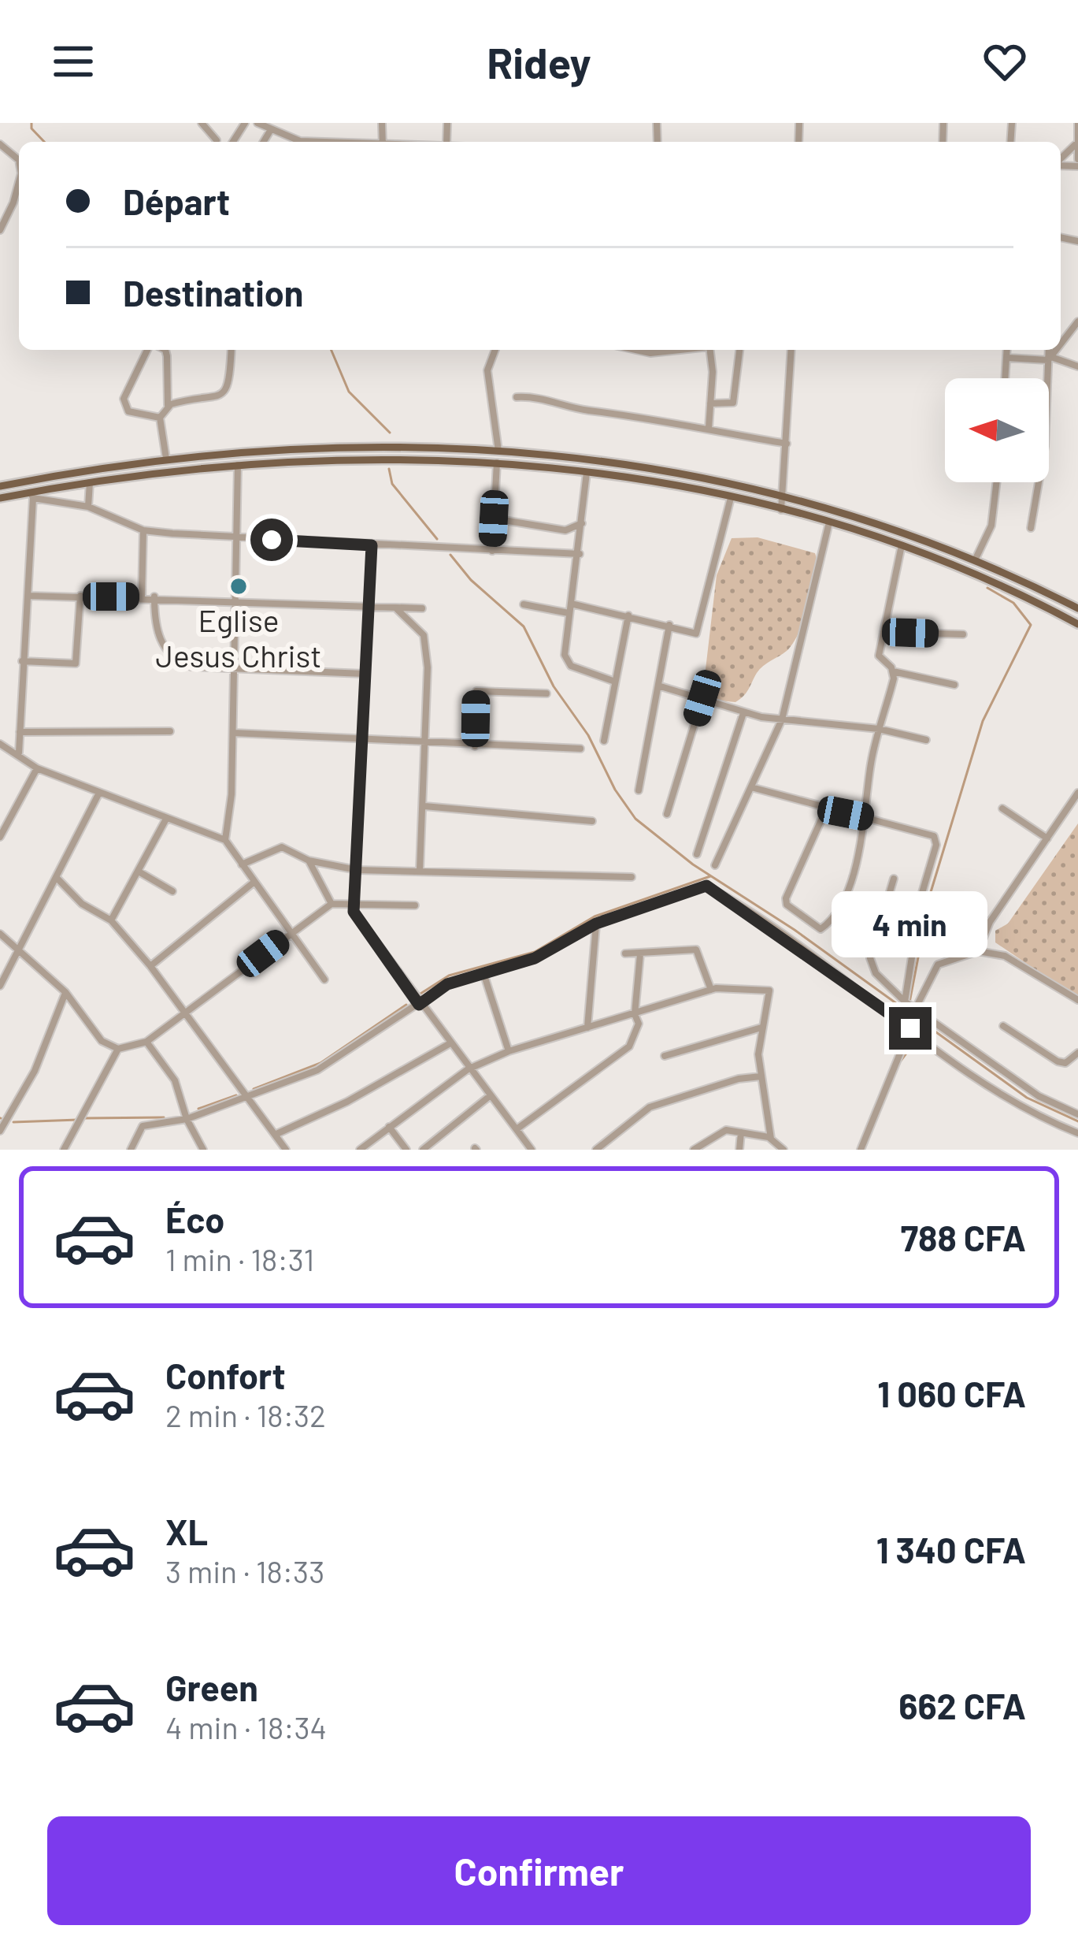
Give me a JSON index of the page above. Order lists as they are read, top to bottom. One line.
{"places":["Eglise Jesus Christ"],"north":"left","page":{"header":"Ridey","banner":["Départ","Destination"],"bubble":"4 min","list":[{"name":"Éco","note":"1 min · 18:31","value":"788 CFA"},{"name":"Confort","note":"2 min · 18:32","value":"1 060 CFA"},{"name":"XL","note":"3 min · 18:33","value":"1 340 CFA"},{"name":"Green","note":"4 min · 18:34","value":"662 CFA"}],"buttons":"Confirmer"}}
